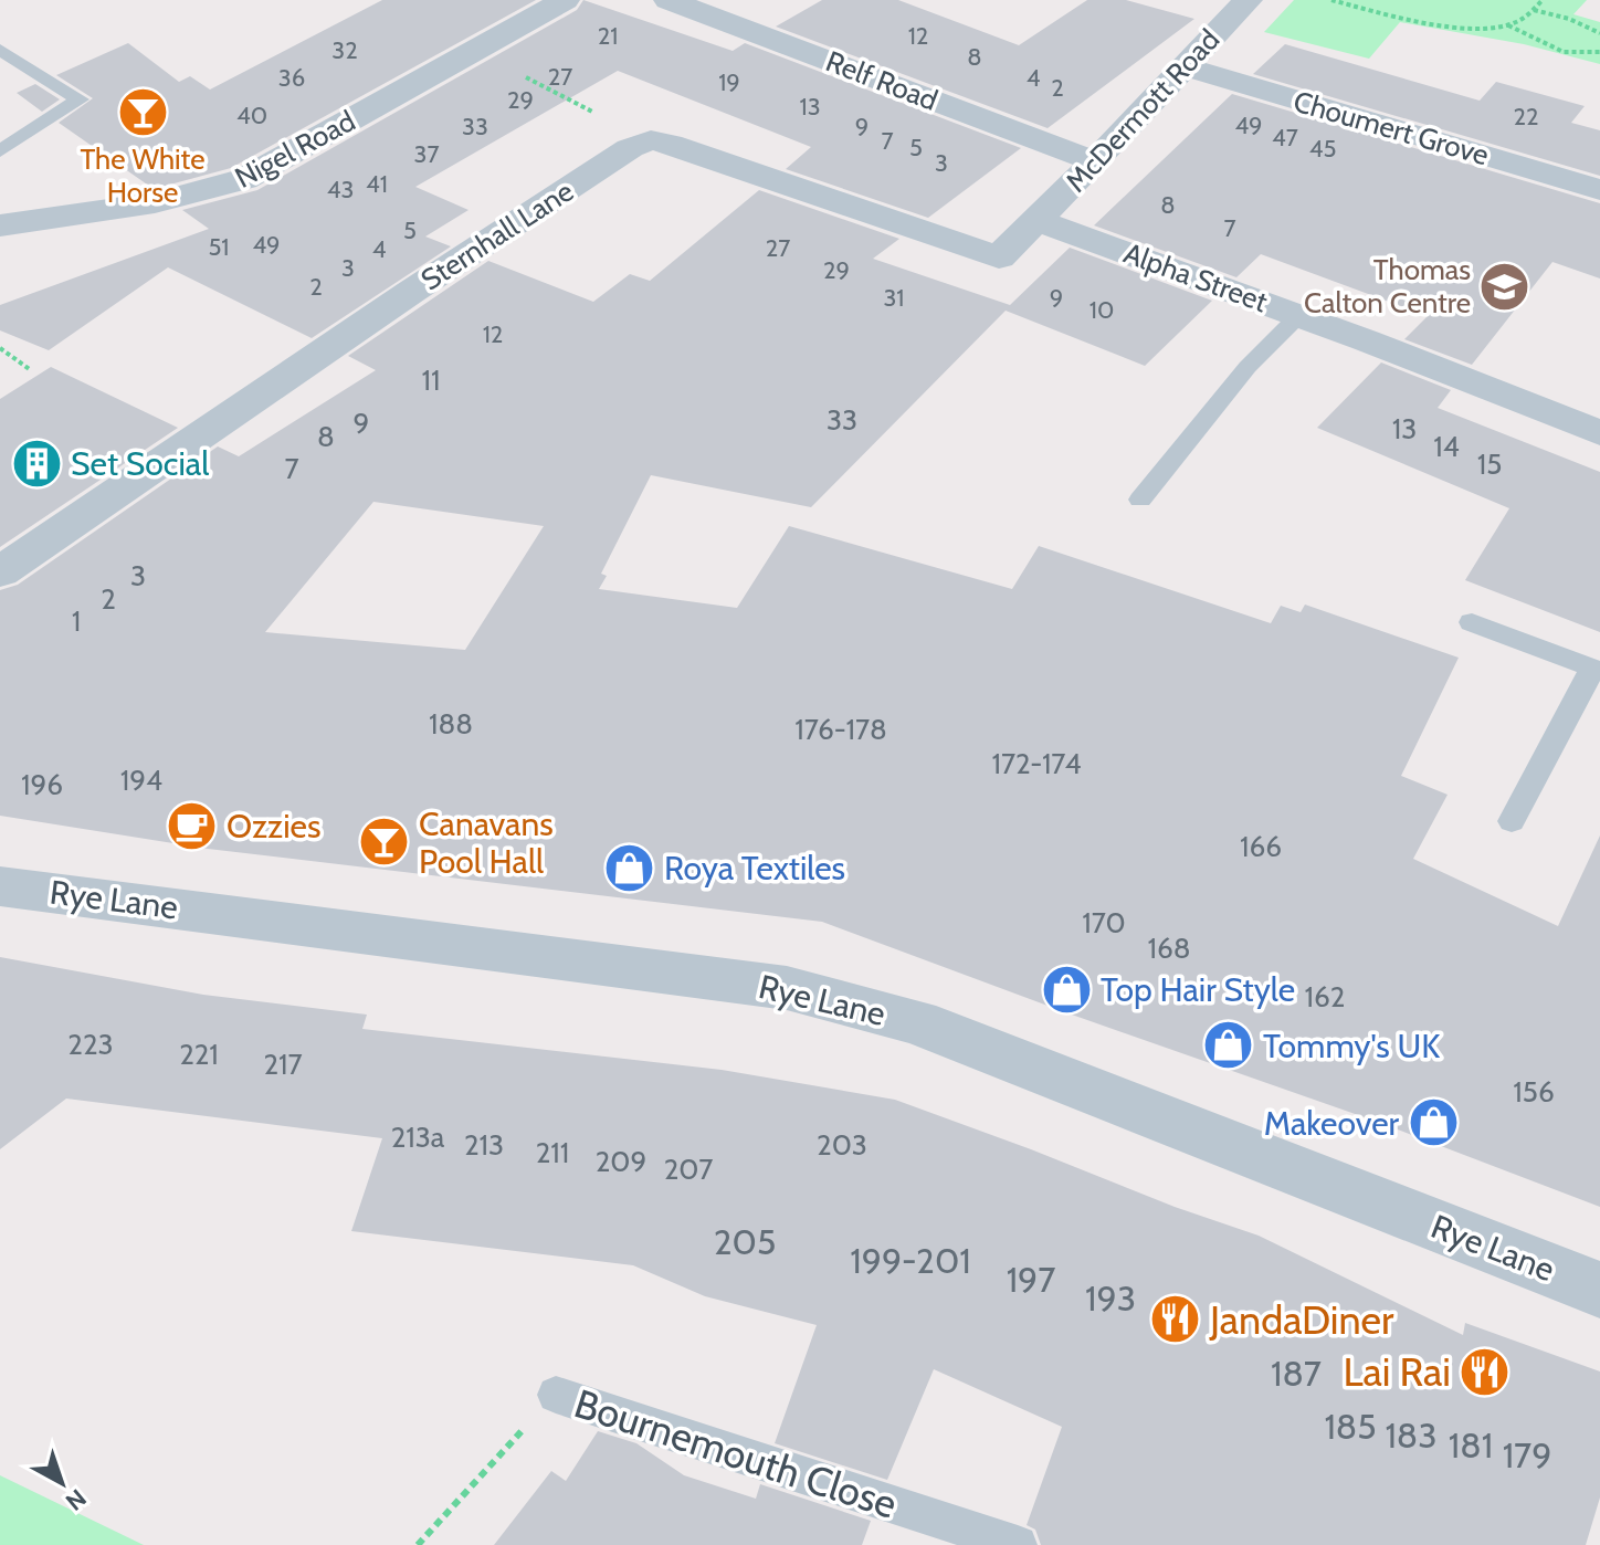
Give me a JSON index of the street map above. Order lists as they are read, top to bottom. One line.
{"streets":{"street":["Relf Road","McDermott Road","Choumert Grove","Nigel Road","Sternhall Lane","Alpha Street","Rye Lane"],"lane":["Bournemouth Close"]},"crossings":[["Relf Road","McDermott Road"],["McDermott Road","Choumert Grove"],["McDermott Road","Alpha Street"]],"places":{"bar":["The White Horse","Canavans Pool Hall"],"school or university":["Thomas Calton Centre"],"building":["Set Social"],"cafe":["Ozzies"],"shop":["Roya Textiles","Top Hair Style","Tommy's UK","Makeover"],"restaurant":["JandaDiner","Lai Rai"]},"house_numbers":["21","12","32","8","27","36","4","19","2","29","13","40","22","49","33","9","47","7","5","45","37","3","41","43","8","7","5","49","51","27","4","3","29","2","31","9","10","12","11","33","9","13","8","14","15","7","3","2","1","188","176-178","172-174","194","196","166","170","168","162","223","221","217","156","213a","213","203","211","209","207","205","199-201","197","193","187","185","183","181","179"],"north":"bottom right"}
